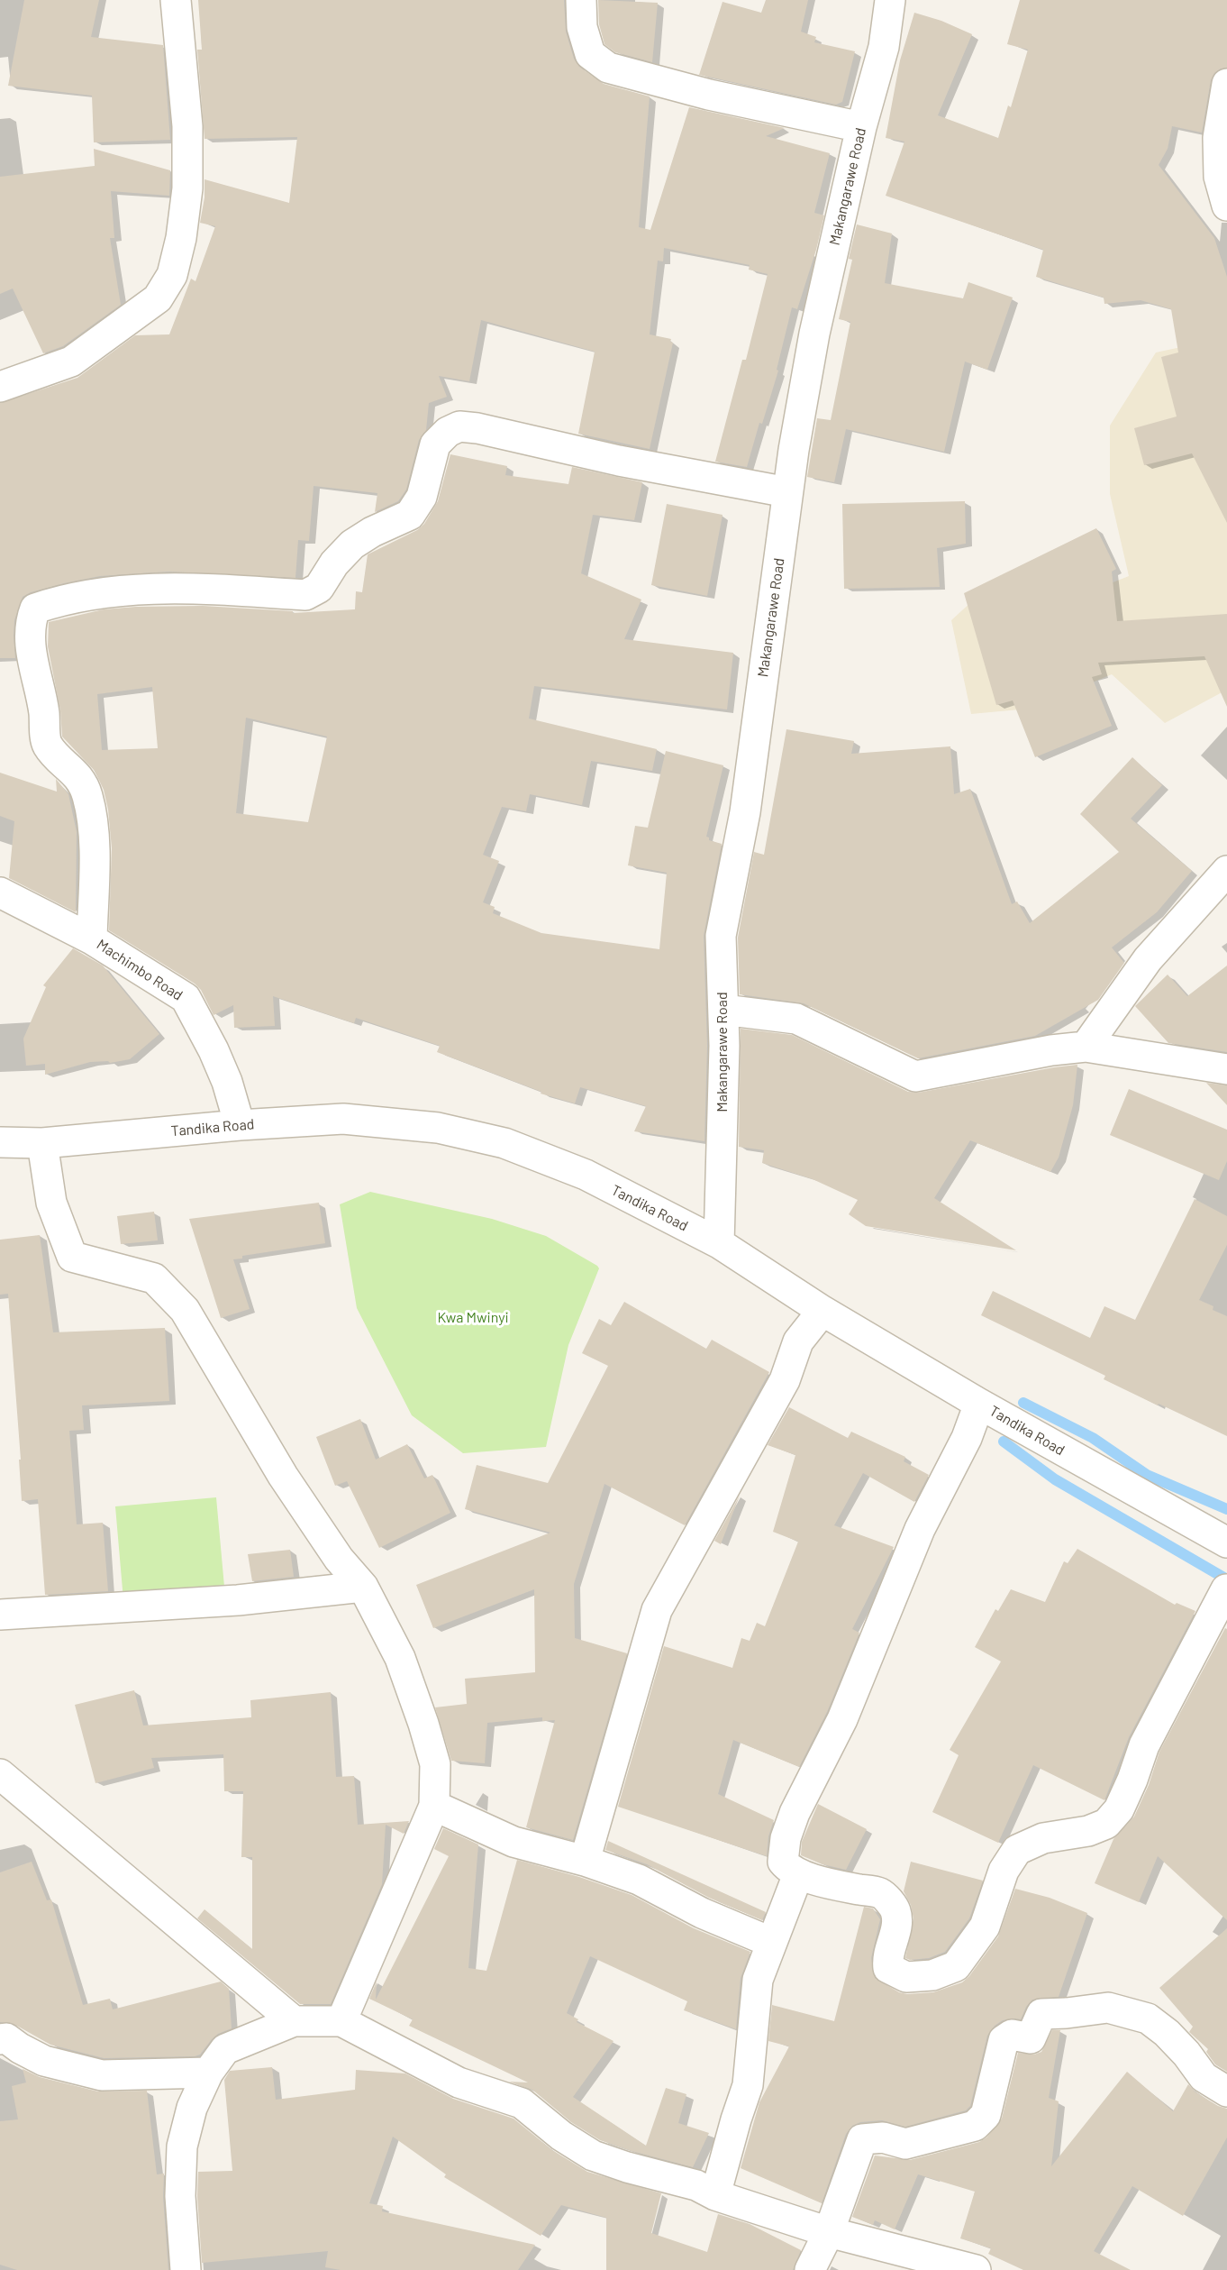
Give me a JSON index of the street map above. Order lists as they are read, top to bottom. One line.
{"streets":{"street":["Makangarawe Road","Machimbo Road","Tandika Road"]},"crossings":[["Makangarawe Road","Tandika Road"],["Machimbo Road","Tandika Road"]],"parks":["Kwa Mwinyi"]}
